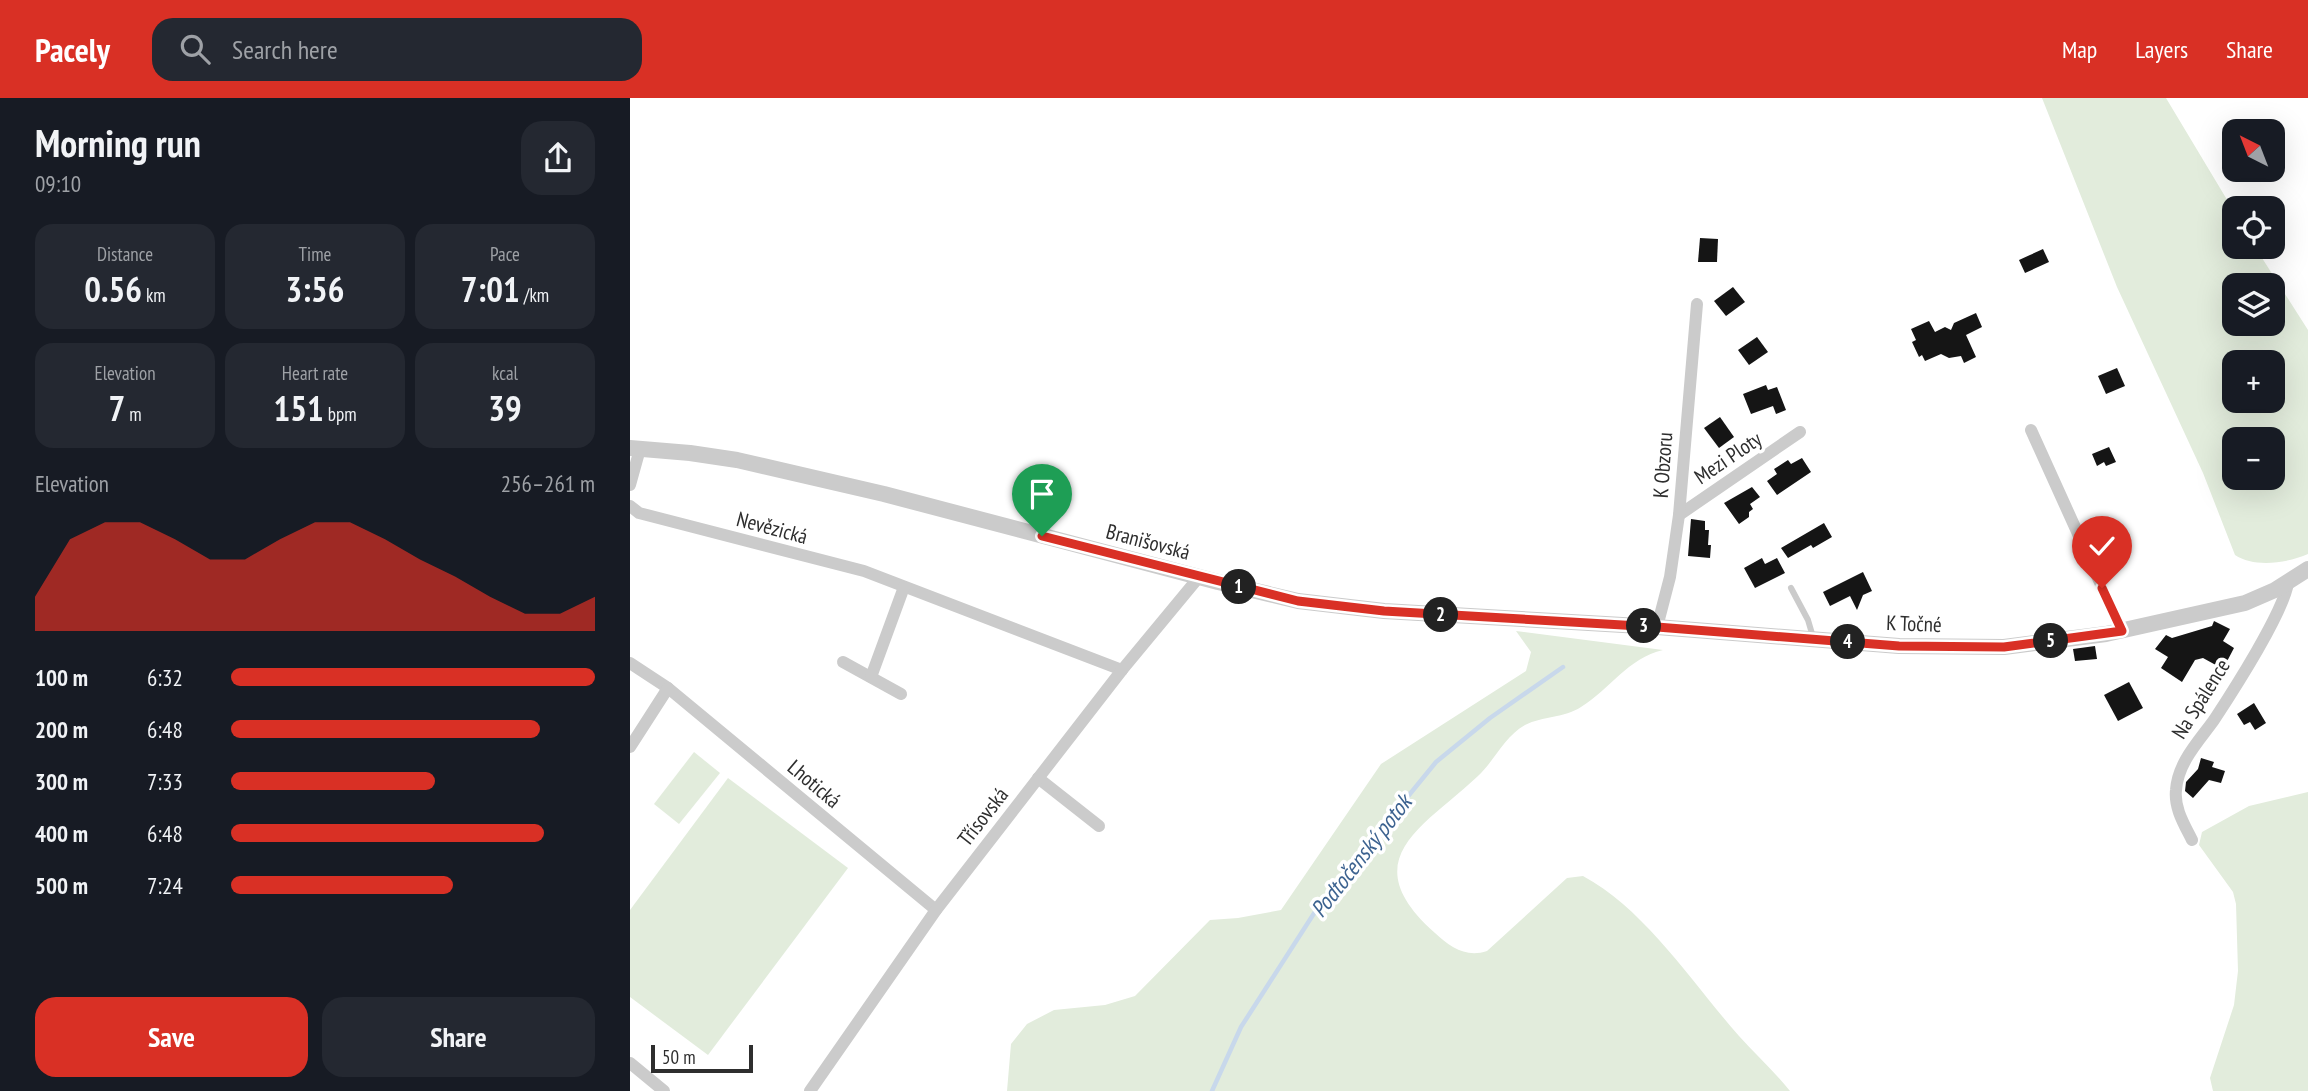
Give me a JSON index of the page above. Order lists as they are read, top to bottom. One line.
{"streets":{"street":["Mezi Ploty","K Obzoru","Nevězická","Branišovská","K Točné","Na Spálence","Lhotická","Třísovská"]},"crossings":[["Mezi Ploty","K Obzoru"],["K Obzoru","K Točné"],["Nevězická","Třísovská"],["Branišovská","K Točné"],["Branišovská","Třísovská"],["K Točné","Na Spálence"],["Lhotická","Třísovská"]],"water":["Podtočenský potok"],"scale_bar":"50 m","north":"top left","page":{"header":"Pacely","search":"Search here","nav":["Map","Layers","Share"],"heading":["Morning run","09:10"],"map_buttons":["+","−"],"stats":[["Distance","0.56 km"],["Time","3:56"],["Pace","7:01 /km"],["Elevation","7 m"],["Heart rate","151 bpm"],["kcal","39"]],"chart":["Elevation","256–261 m"],"pins":["1","2","3","5","4"],"list":[{"name":"100 m","note":"6:32"},{"name":"200 m","note":"6:48"},{"name":"300 m","note":"7:33"},{"name":"400 m","note":"6:48"},{"name":"500 m","note":"7:24"}],"buttons":["Save","Share"],"scale":"50 m"}}
